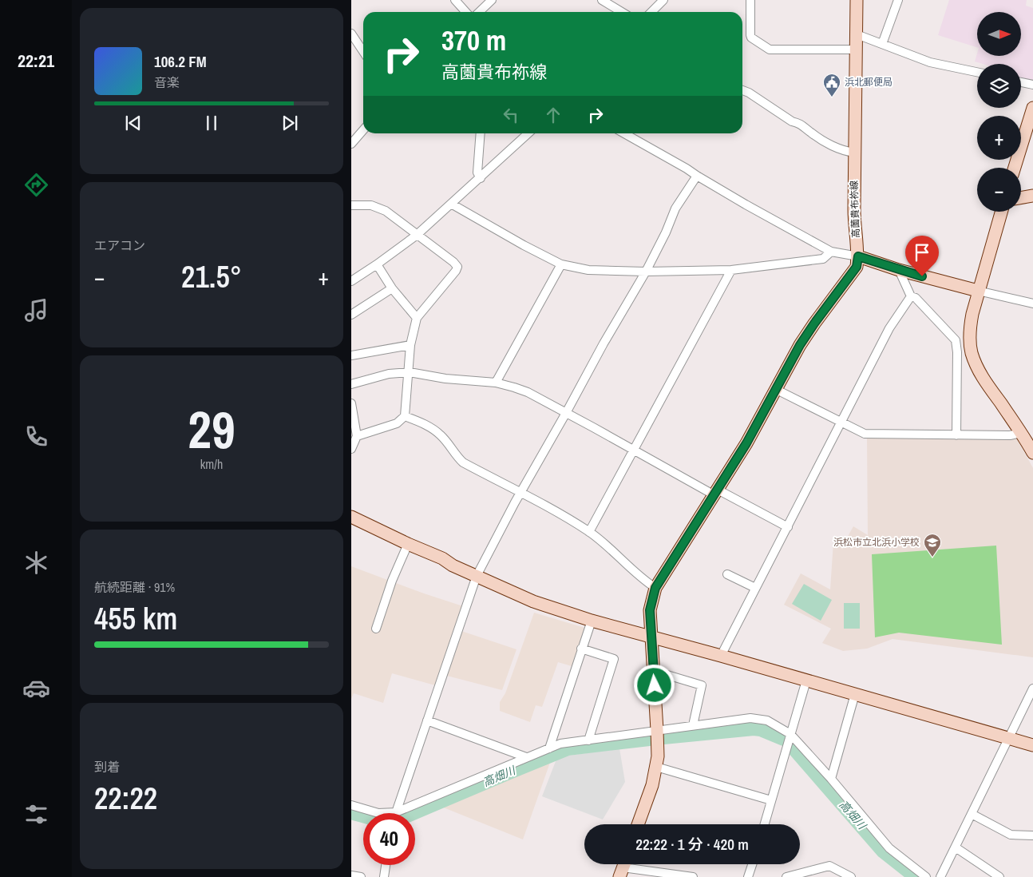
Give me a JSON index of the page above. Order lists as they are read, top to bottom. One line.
{"streets":{"street":["高薗貴布祢線"]},"water":["高畑川"],"places":{"public building":["浜北郵便局"],"school or university":["浜松市立北浜小学校"]},"north":"right","page":{"tabs":"22:21","map_buttons":["+","−"],"turn":["370 m","高薗貴布祢線"],"song":["106.2 FM","音楽"],"tile":["エアコン",["29","km/h"],["航続距離 · 91%","455 km"],["到着","22:22"]],"heat":["−","21.5°","+"],"limit":"40","trip":"22:22 · 1 分 · 420 m"}}
